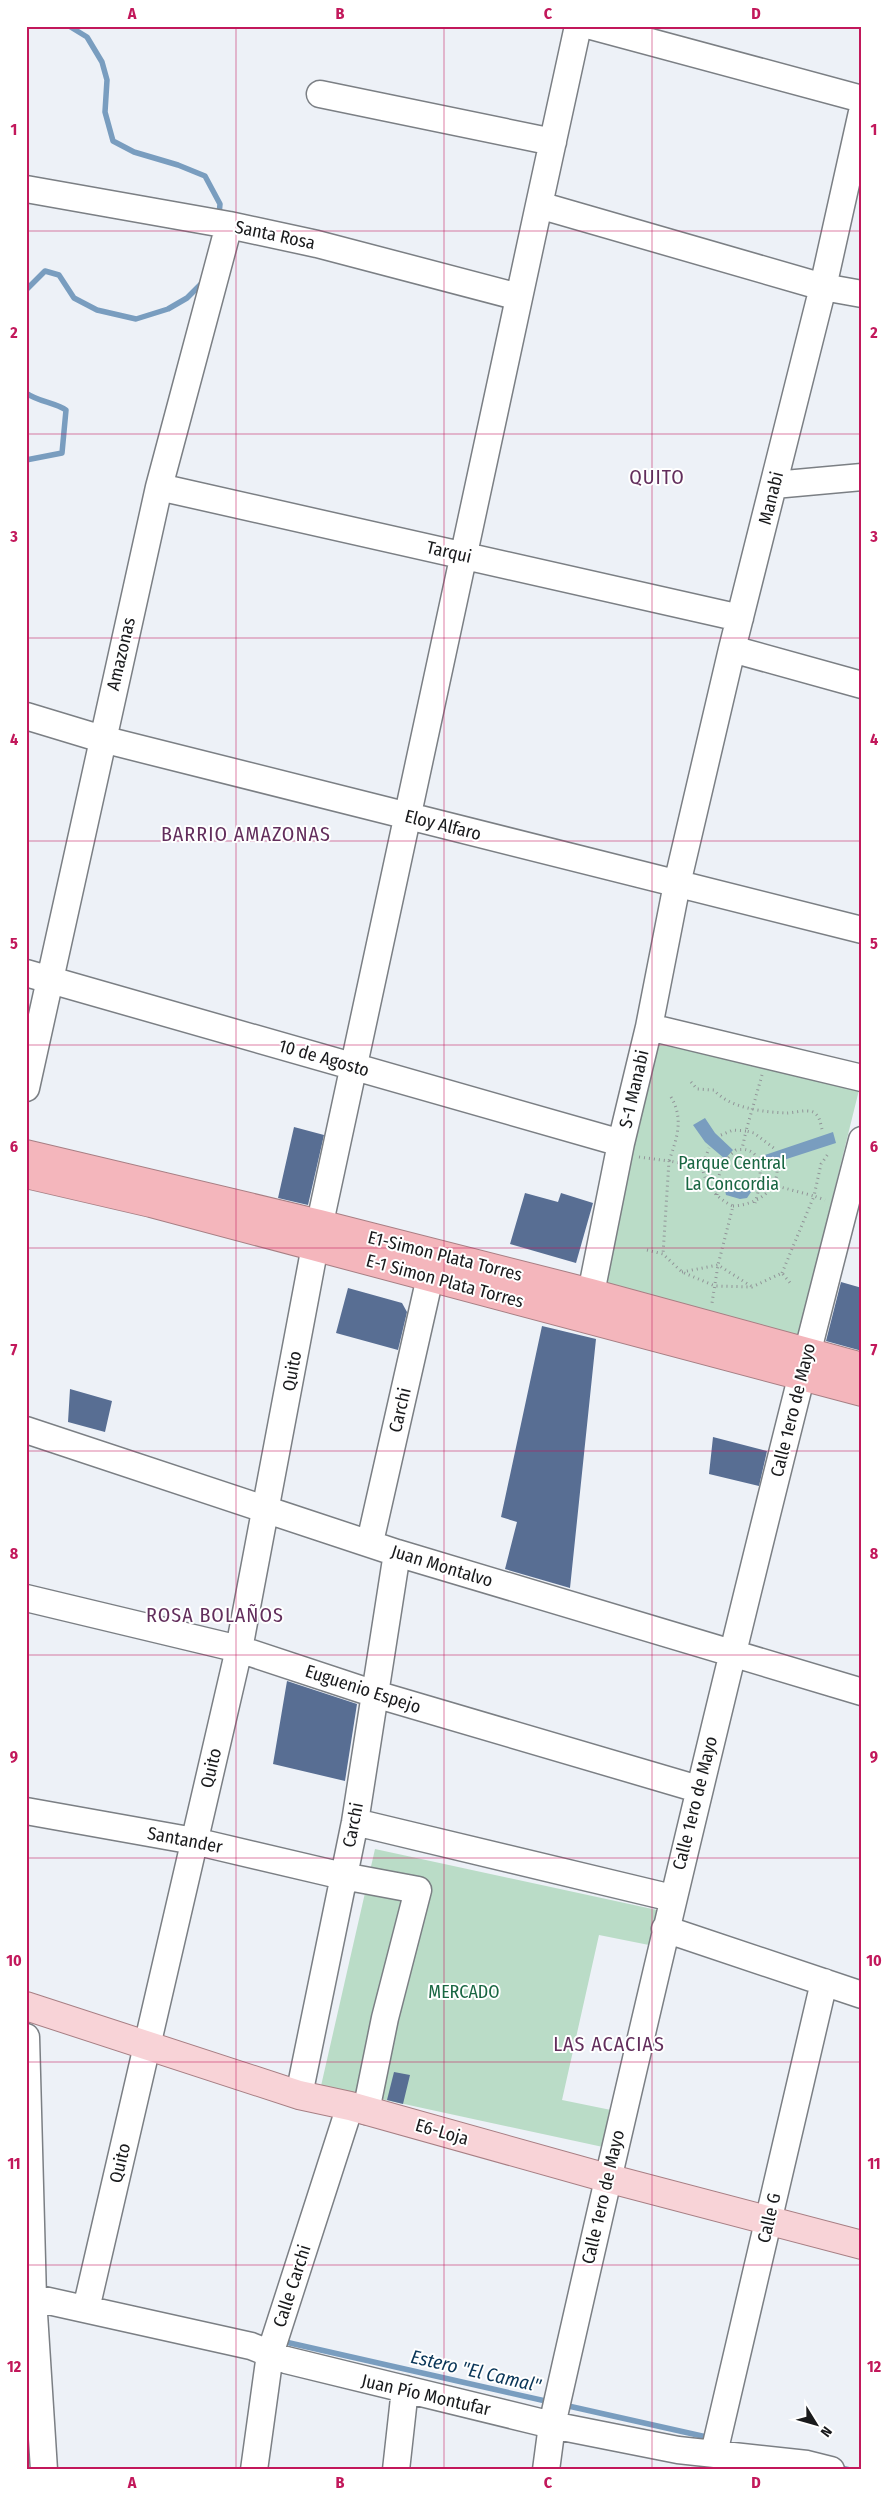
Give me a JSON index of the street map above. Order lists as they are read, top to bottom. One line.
{"streets":{"highway":["E1-Simon Plata Torres","E-1 Simon Plata Torres"],"main road":["E6-Loja"],"street":["Santa Rosa","Manabi","Tarqui","Amazonas","Eloy Alfaro","10 de Agosto","S-1 Manabi","Quito","Carchi","Calle 1ero de Mayo","Juan Montalvo","Euguenio Espejo","Santander","Calle G","Calle Carchi","Juan Pío Montufar"]},"crossings":[["Santa Rosa","Amazonas"],["Santa Rosa","Quito"],["Manabi","Tarqui"],["Manabi","Eloy Alfaro"],["Manabi","S-1 Manabi"],["Tarqui","Amazonas"],["Tarqui","Quito"],["Amazonas","Eloy Alfaro"],["Amazonas","10 de Agosto"],["Eloy Alfaro","S-1 Manabi"],["Eloy Alfaro","Quito"],["10 de Agosto","S-1 Manabi"],["10 de Agosto","Quito"],["S-1 Manabi","E1-Simon Plata Torres"],["E1-Simon Plata Torres","E-1 Simon Plata Torres"],["E1-Simon Plata Torres","Quito"],["E1-Simon Plata Torres","Calle 1ero de Mayo"],["E-1 Simon Plata Torres","Quito"],["E-1 Simon Plata Torres","Carchi"],["E-1 Simon Plata Torres","Calle 1ero de Mayo"],["Quito","Juan Montalvo"],["Quito","Euguenio Espejo"],["Quito","Santander"],["Quito","E6-Loja"],["Quito","Juan Pío Montufar"],["Carchi","Juan Montalvo"],["Carchi","Euguenio Espejo"],["Carchi","Santander"],["Carchi","E6-Loja"],["Calle 1ero de Mayo","Juan Montalvo"],["Calle 1ero de Mayo","Euguenio Espejo"],["Calle 1ero de Mayo","E6-Loja"],["Calle 1ero de Mayo","Juan Pío Montufar"],["Santander","E6-Loja"],["Santander","Calle Carchi"],["E6-Loja","Calle G"],["E6-Loja","Calle Carchi"],["Calle G","Juan Pío Montufar"],["Calle Carchi","Juan Pío Montufar"]],"districts":["QUITO","BARRIO AMAZONAS","ROSA BOLAÑOS","LAS ACACIAS"],"water":["Estero \"El Camal\""],"parks":["Parque Central La Concordia","MERCADO"],"north":"bottom right","grid":{"columns":["A","B","C","D"],"rows":["1","2","3","4","5","6","7","8","9","10","11","12"]}}
